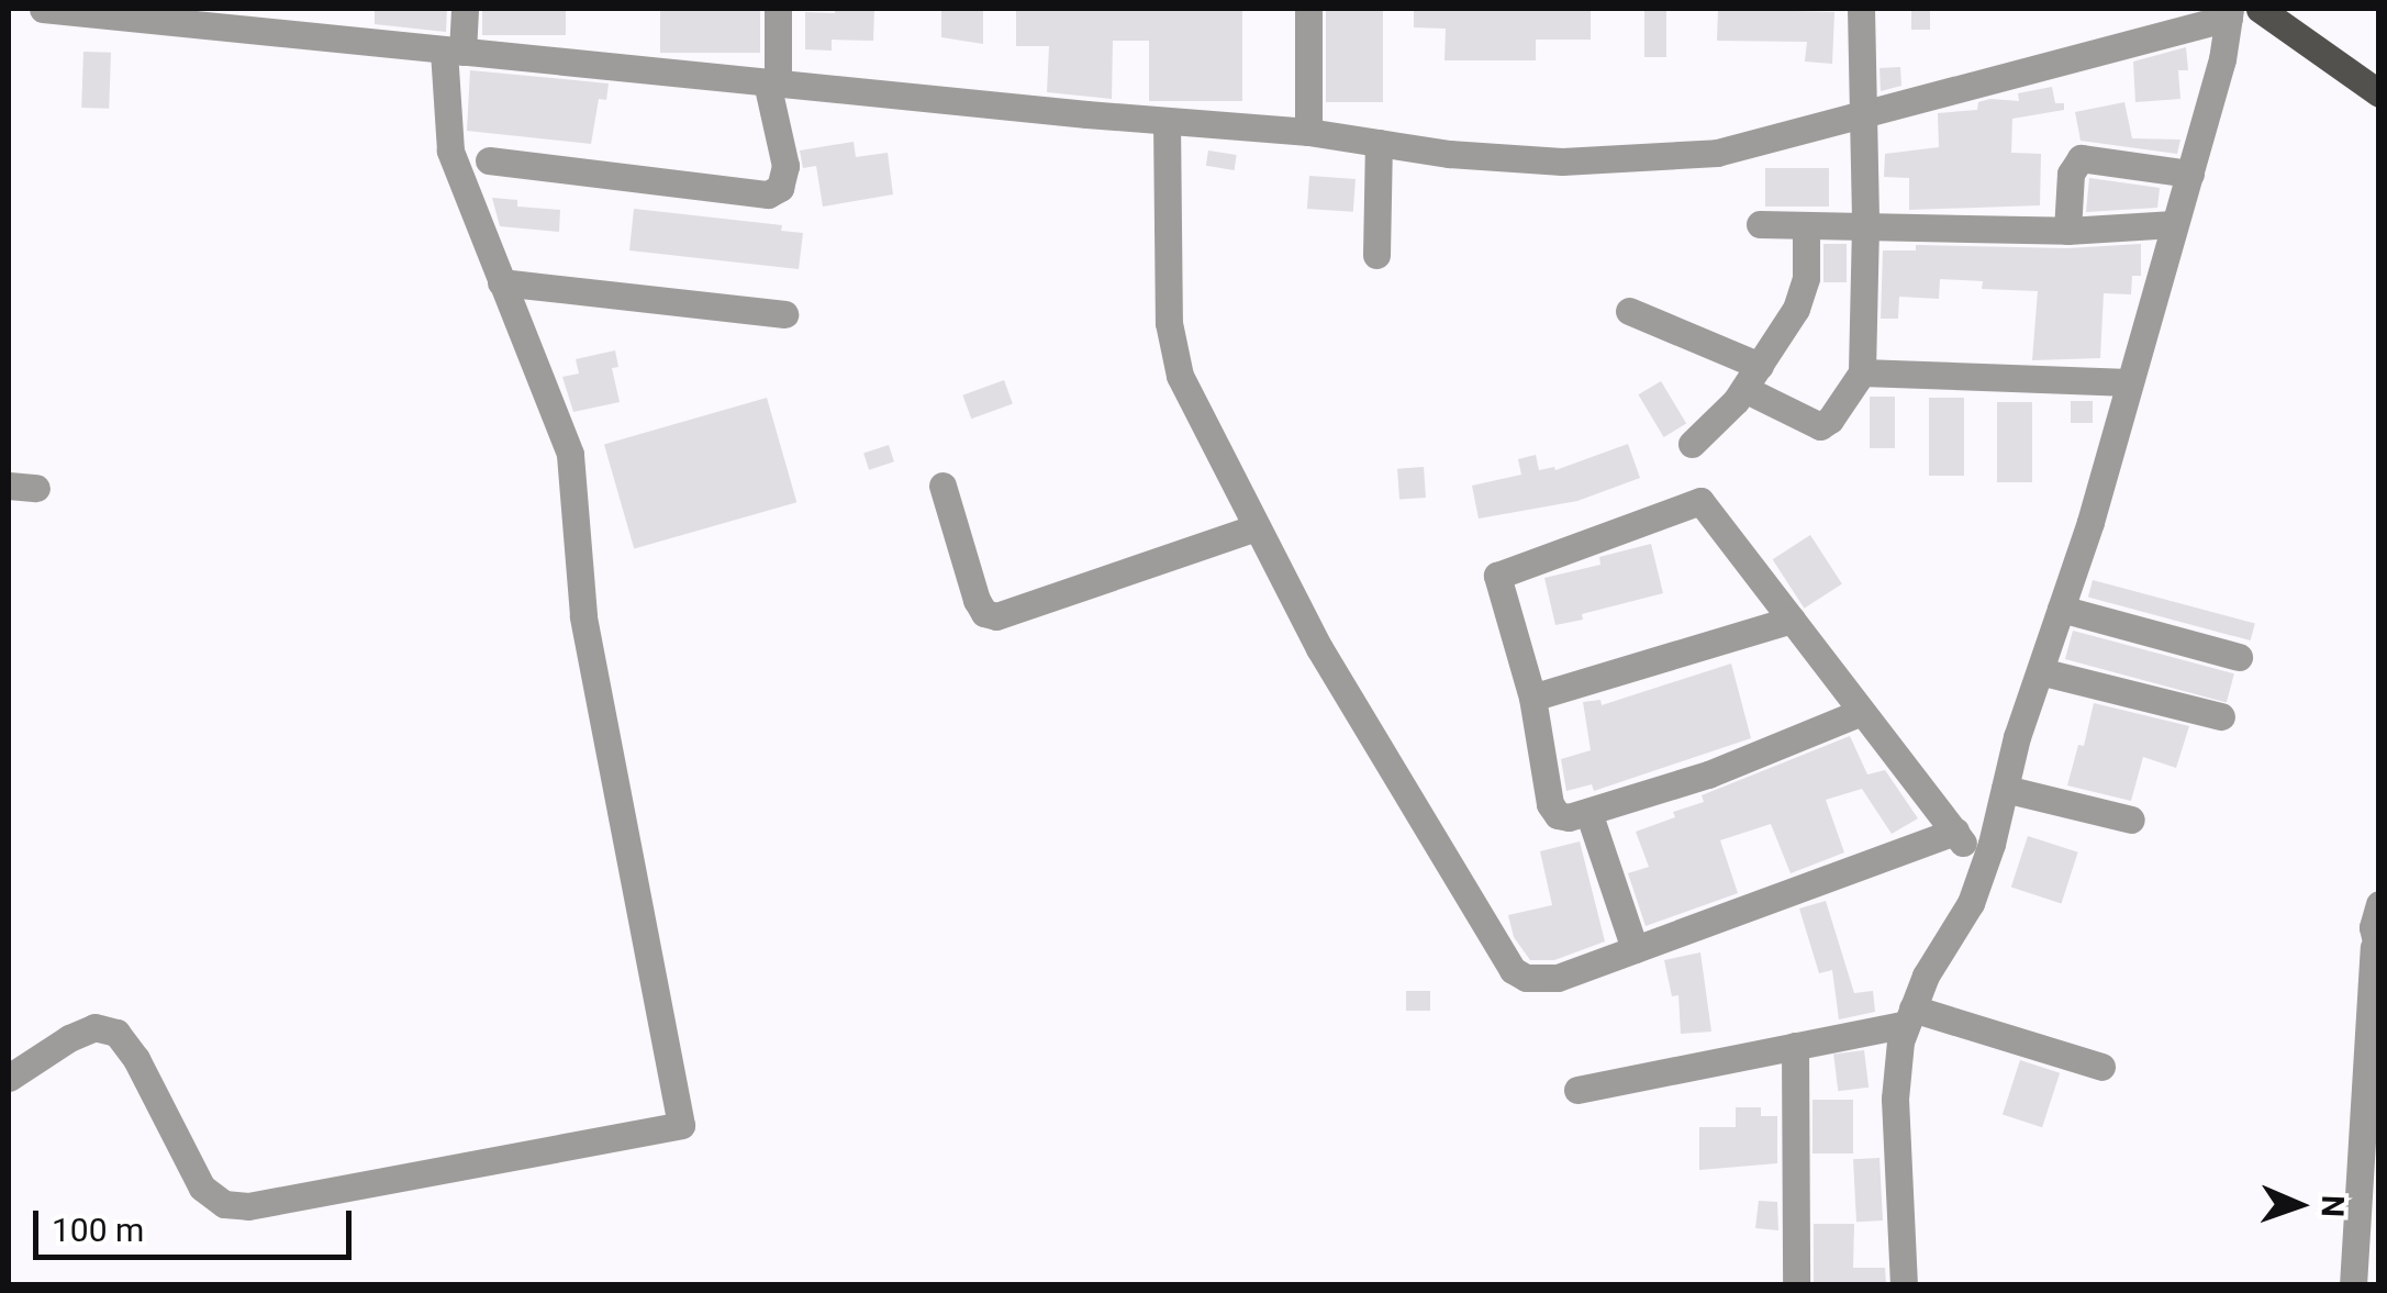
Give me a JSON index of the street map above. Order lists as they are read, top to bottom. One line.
{"scale_bar":"100 m","north":"right"}
